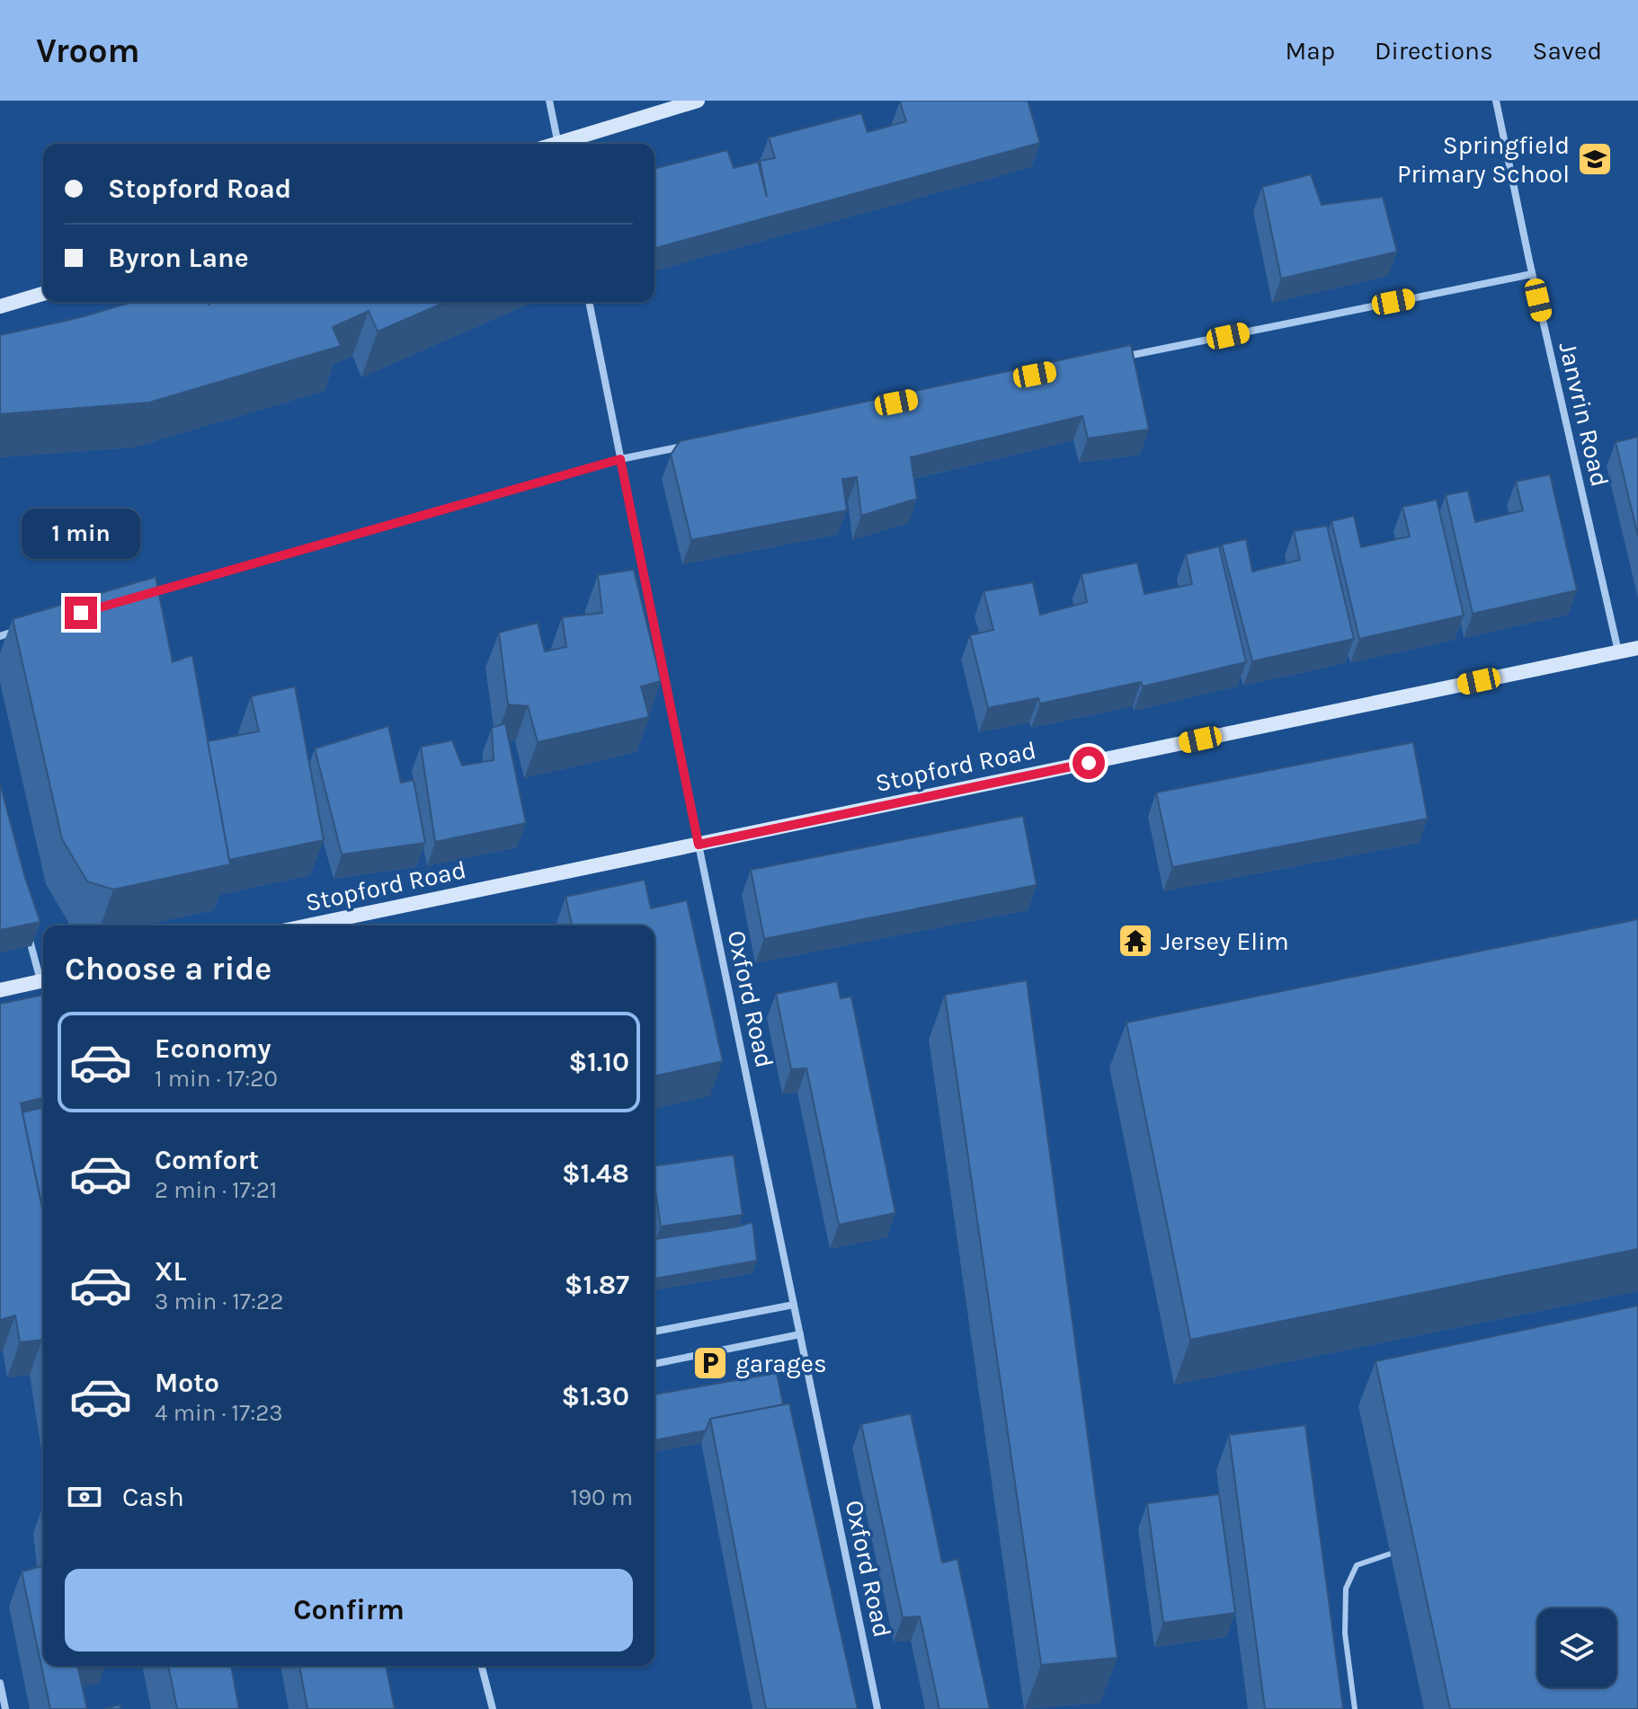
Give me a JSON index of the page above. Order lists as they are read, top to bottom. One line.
{"streets":{"main road":["Stopford Road"],"street":["Janvrin Road","Oxford Road"]},"crossings":[["Janvrin Road","Stopford Road"],["Stopford Road","Oxford Road"]],"places":{"school or university":["Springfield Primary School"],"temple":["Jersey Elim"],"parking":["garages"]},"page":{"header":"Vroom","nav":["Map","Directions","Saved"],"banner":["Stopford Road","Byron Lane"],"bubble":"1 min","heading":"Choose a ride","list":[{"name":"Economy","note":"1 min · 17:20","value":"$1.10"},{"name":"Comfort","note":"2 min · 17:21","value":"$1.48"},{"name":"XL","note":"3 min · 17:22","value":"$1.87"},{"name":"Moto","note":"4 min · 17:23","value":"$1.30"}],"pay":["Cash","190 m"],"buttons":"Confirm"}}
